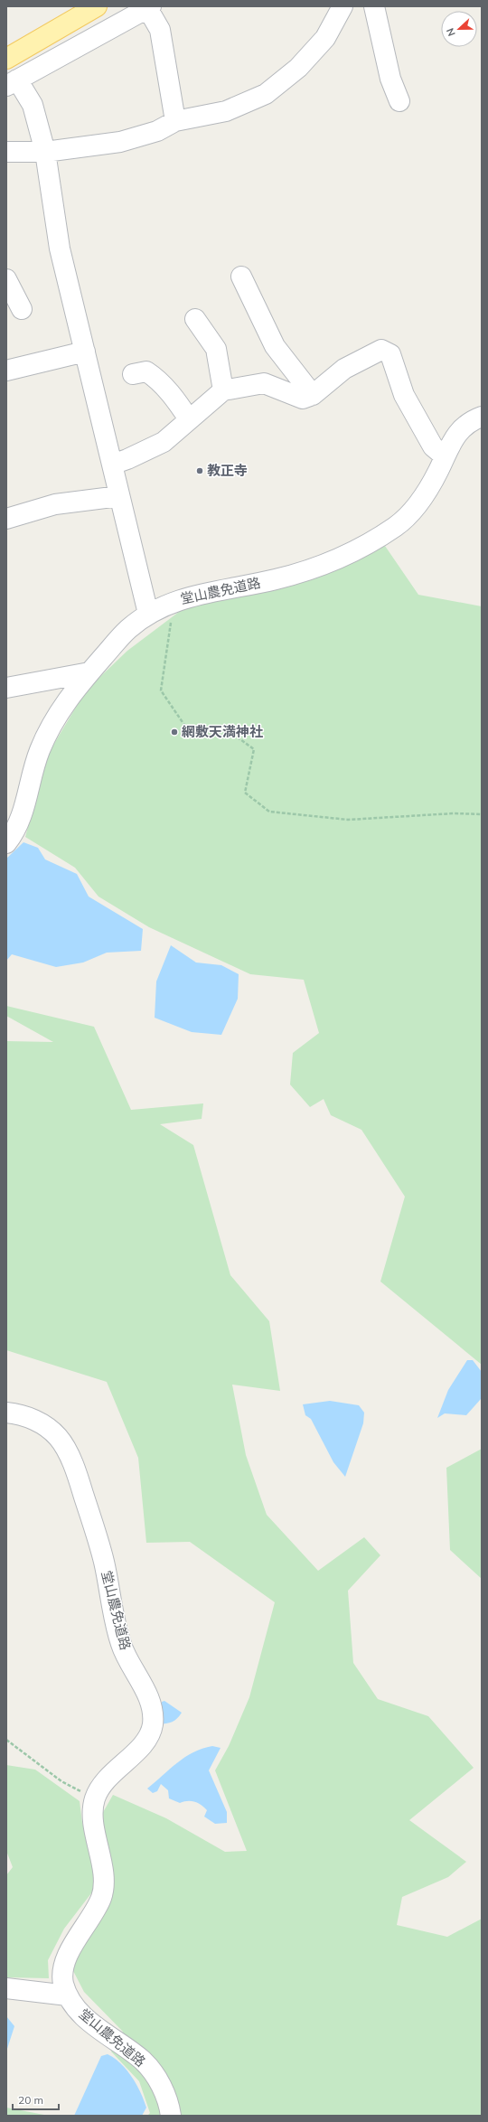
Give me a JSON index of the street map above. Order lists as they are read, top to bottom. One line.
{"streets":{"street":["堂山農免道路"]},"places":["教正寺","網敷天満神社"],"scale_bar":"20 m","north":"left"}
